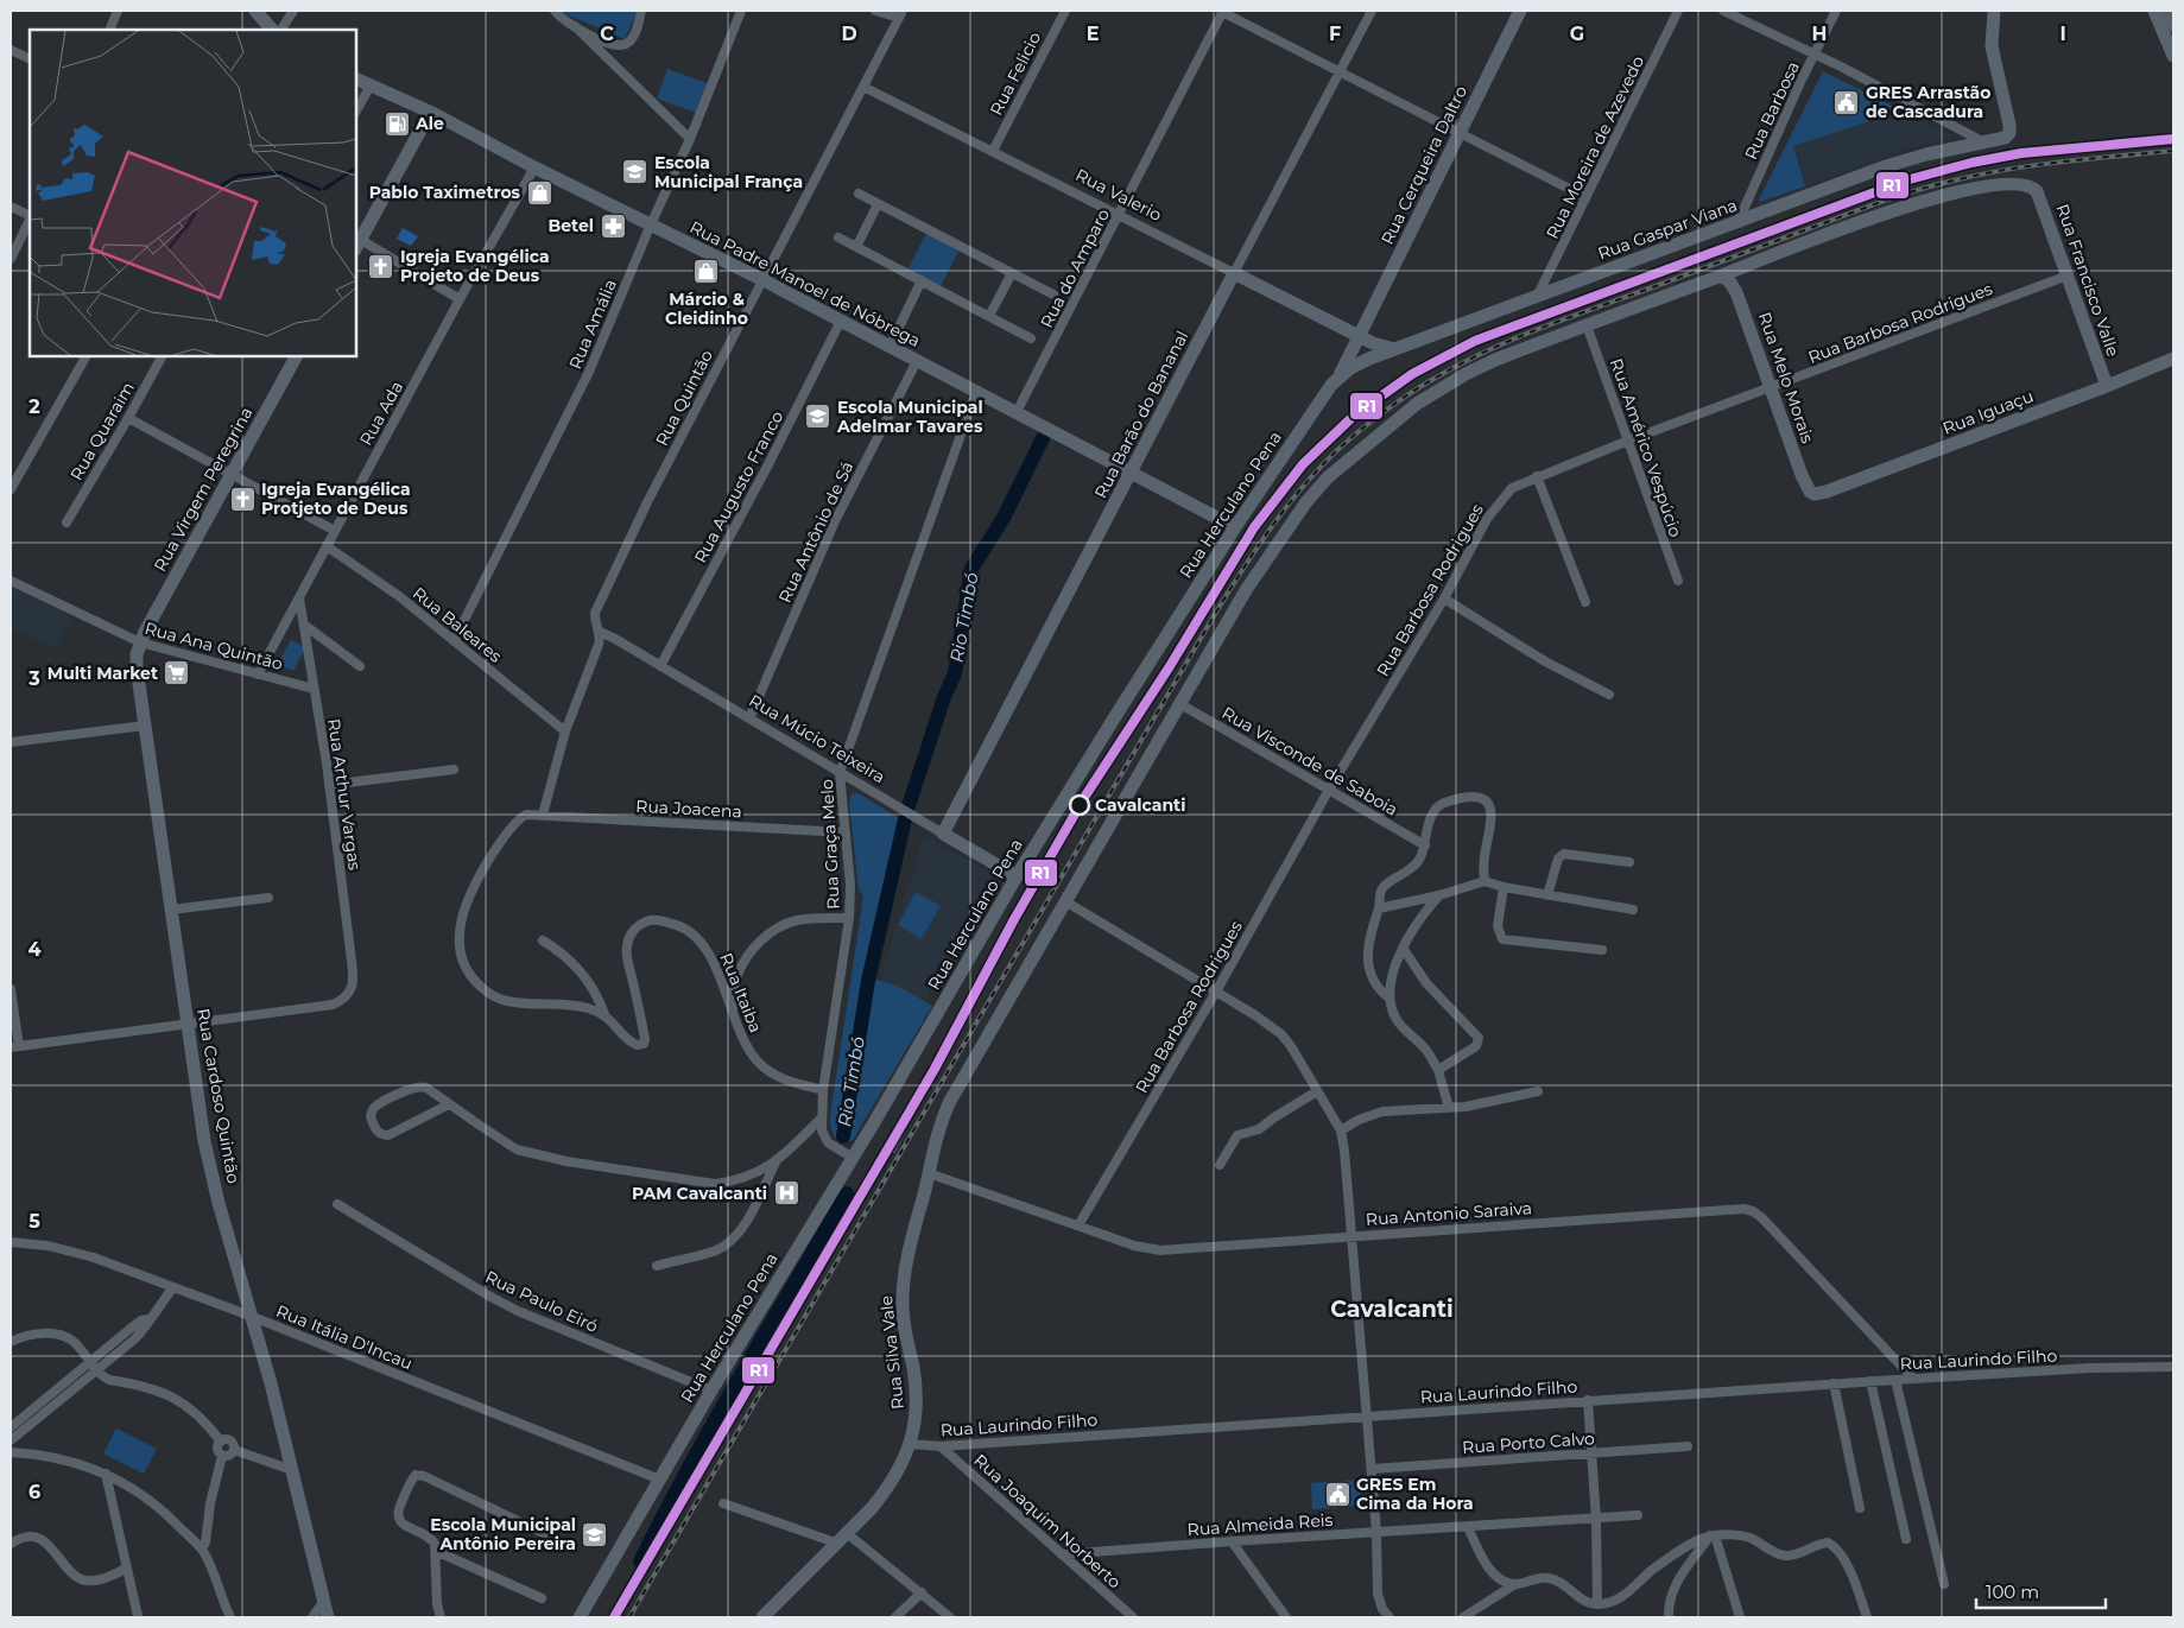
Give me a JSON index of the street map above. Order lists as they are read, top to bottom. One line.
{"streets":{"main road":["Rua Cerqueira Daltro","Rua Valerio","Rua Gaspar Viana","Rua Francisco Valle","Rua Padre Manoel de Nóbrega","Rua Melo Morais","Rua Iguaçu","Rua Barão do Bananal","Rua Virgem Peregrina","Rua Herculano Pena","Rua Múcio Teixeira","Rua Cardoso Quintão","Rua Silva Vale"],"street":["Rua Felicio","Rua Barbosa","Rua Moreira de Azevedo","Rua do Amparo","Rua Barbosa Rodrigues","Rua Amália","Rua Quintão","Rua Ada","Rua Quaraim","Rua Américo Vespúcio","Rua Augusto Franco","Rua Antônio de Sá","Rua Baleares","Rua Ana Quintão","Rua Visconde de Saboia","Rua Arthur Vargas","Rua Joacena","Rua Graça Melo","Rua Itaiba","Rua Antonio Saraiva","Rua Paulo Eiró","Rua Itália D'Incau","Rua Laurindo Filho","Rua Porto Calvo","Rua Joaquim Norberto","Rua Almeida Reis"]},"crossings":[["Rua Felicio","Rua Valerio"],["Rua Barbosa","Rua Gaspar Viana"],["Rua Moreira de Azevedo","Rua Gaspar Viana"],["Rua Cerqueira Daltro","Rua Valerio"],["Rua Cerqueira Daltro","Rua Gaspar Viana"],["Rua Cerqueira Daltro","Rua Herculano Pena"],["Rua Valerio","Rua do Amparo"],["Rua Valerio","Rua Quintão"],["Rua Valerio","Rua Barão do Bananal"],["Rua Gaspar Viana","Rua Herculano Pena"],["Rua do Amparo","Rua Padre Manoel de Nóbrega"],["Rua Francisco Valle","Rua Barbosa Rodrigues"],["Rua Francisco Valle","Rua Iguaçu"],["Rua Francisco Valle","Rua Silva Vale"],["Rua Padre Manoel de Nóbrega","Rua Amália"],["Rua Padre Manoel de Nóbrega","Rua Quintão"],["Rua Padre Manoel de Nóbrega","Rua Ada"],["Rua Padre Manoel de Nóbrega","Rua Barão do Bananal"],["Rua Padre Manoel de Nóbrega","Rua Augusto Franco"],["Rua Padre Manoel de Nóbrega","Rua Herculano Pena"],["Rua Padre Manoel de Nóbrega","Rua Antônio de Sá"],["Rua Padre Manoel de Nóbrega","Rua Graça Melo"],["Rua Barbosa Rodrigues","Rua Melo Morais"],["Rua Barbosa Rodrigues","Rua Américo Vespúcio"],["Rua Barbosa Rodrigues","Rua Visconde de Saboia"],["Rua Barbosa Rodrigues","Rua Antonio Saraiva"],["Rua Amália","Rua Baleares"],["Rua Melo Morais","Rua Iguaçu"],["Rua Melo Morais","Rua Silva Vale"],["Rua Quintão","Rua Baleares"],["Rua Quintão","Rua Múcio Teixeira"],["Rua Quintão","Rua Joacena"],["Rua Ada","Rua Baleares"],["Rua Ada","Rua Ana Quintão"],["Rua Ada","Rua Arthur Vargas"],["Rua Barão do Bananal","Rua Múcio Teixeira"],["Rua Américo Vespúcio","Rua Silva Vale"],["Rua Augusto Franco","Rua Múcio Teixeira"],["Rua Virgem Peregrina","Rua Ana Quintão"],["Rua Virgem Peregrina","Rua Cardoso Quintão"],["Rua Herculano Pena","Rua Múcio Teixeira"],["Rua Herculano Pena","Rua Graça Melo"],["Rua Herculano Pena","Rua Paulo Eiró"],["Rua Herculano Pena","Rua Itália D'Incau"],["Rua Antônio de Sá","Rua Múcio Teixeira"],["Rua Ana Quintão","Rua Arthur Vargas"],["Rua Ana Quintão","Rua Cardoso Quintão"],["Rua Múcio Teixeira","Rua Graça Melo"],["Rua Visconde de Saboia","Rua Silva Vale"],["Rua Arthur Vargas","Rua Cardoso Quintão"],["Rua Joacena","Rua Graça Melo"],["Rua Joacena","Rua Itaiba"],["Rua Graça Melo","Rua Itaiba"],["Rua Cardoso Quintão","Rua Itália D'Incau"],["Rua Antonio Saraiva","Rua Silva Vale"],["Rua Antonio Saraiva","Rua Laurindo Filho"],["Rua Silva Vale","Rua Laurindo Filho"],["Rua Laurindo Filho","Rua Joaquim Norberto"],["Rua Joaquim Norberto","Rua Almeida Reis"]],"districts":["Cavalcanti"],"water":["Rio Timbó"],"places":{"public building":["GRES Arrastão de Cascadura","GRES Em Cima da Hora"],"fuel station":["Ale"],"school or university":["Escola Municipal França","Escola Municipal Adelmar Tavares","Escola Municipal Antônio Pereira"],"shop":["Pablo Taximetros","Márcio & Cleidinho"],"pharmacy":["Betel"],"church":["Igreja Evangélica Projeto de Deus","Igreja Evangélica Protjeto de Deus"],"supermarket":["Multi Market"],"other":["Cavalcanti"],"hospital":["PAM Cavalcanti"]},"lines":["transit line R1"],"scale_bar":"100 m","grid":{"columns":["C","D","E","F","G","H","I"],"rows":["2","3","4","5","6"]}}
